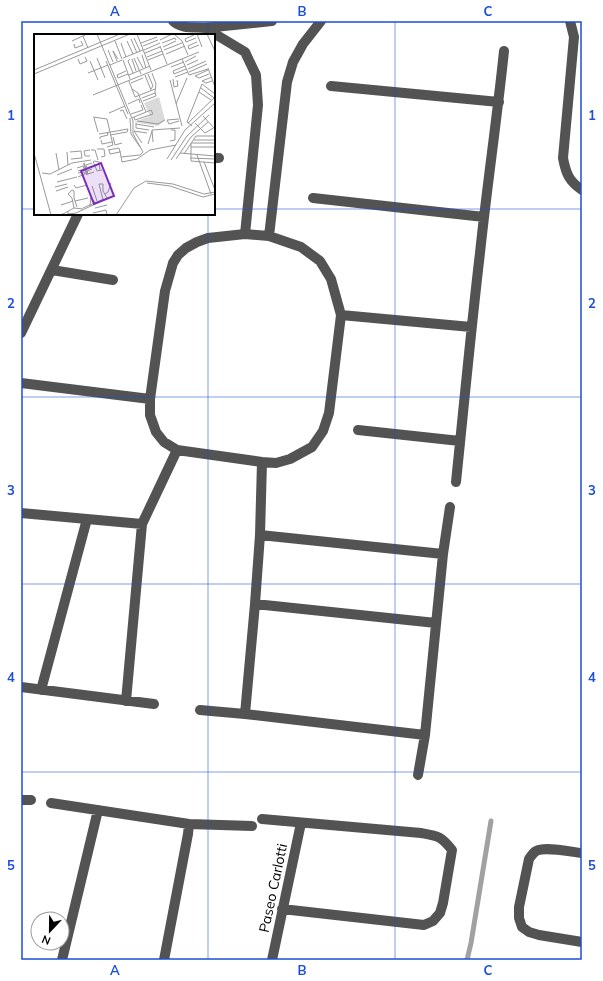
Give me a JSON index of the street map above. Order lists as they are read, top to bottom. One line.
{"streets":{"street":["Paseo Carlotti"]},"north":"bottom","grid":{"columns":["A","B","C"],"rows":["1","2","3","4","5"]}}
